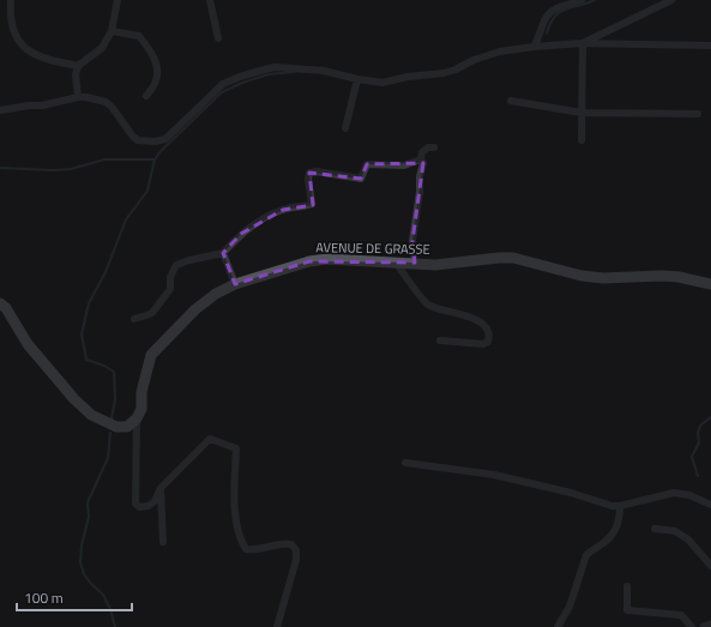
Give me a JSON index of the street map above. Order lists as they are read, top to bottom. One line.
{"streets":{"main road":["AVENUE DE GRASSE"]},"scale_bar":"100 m"}
